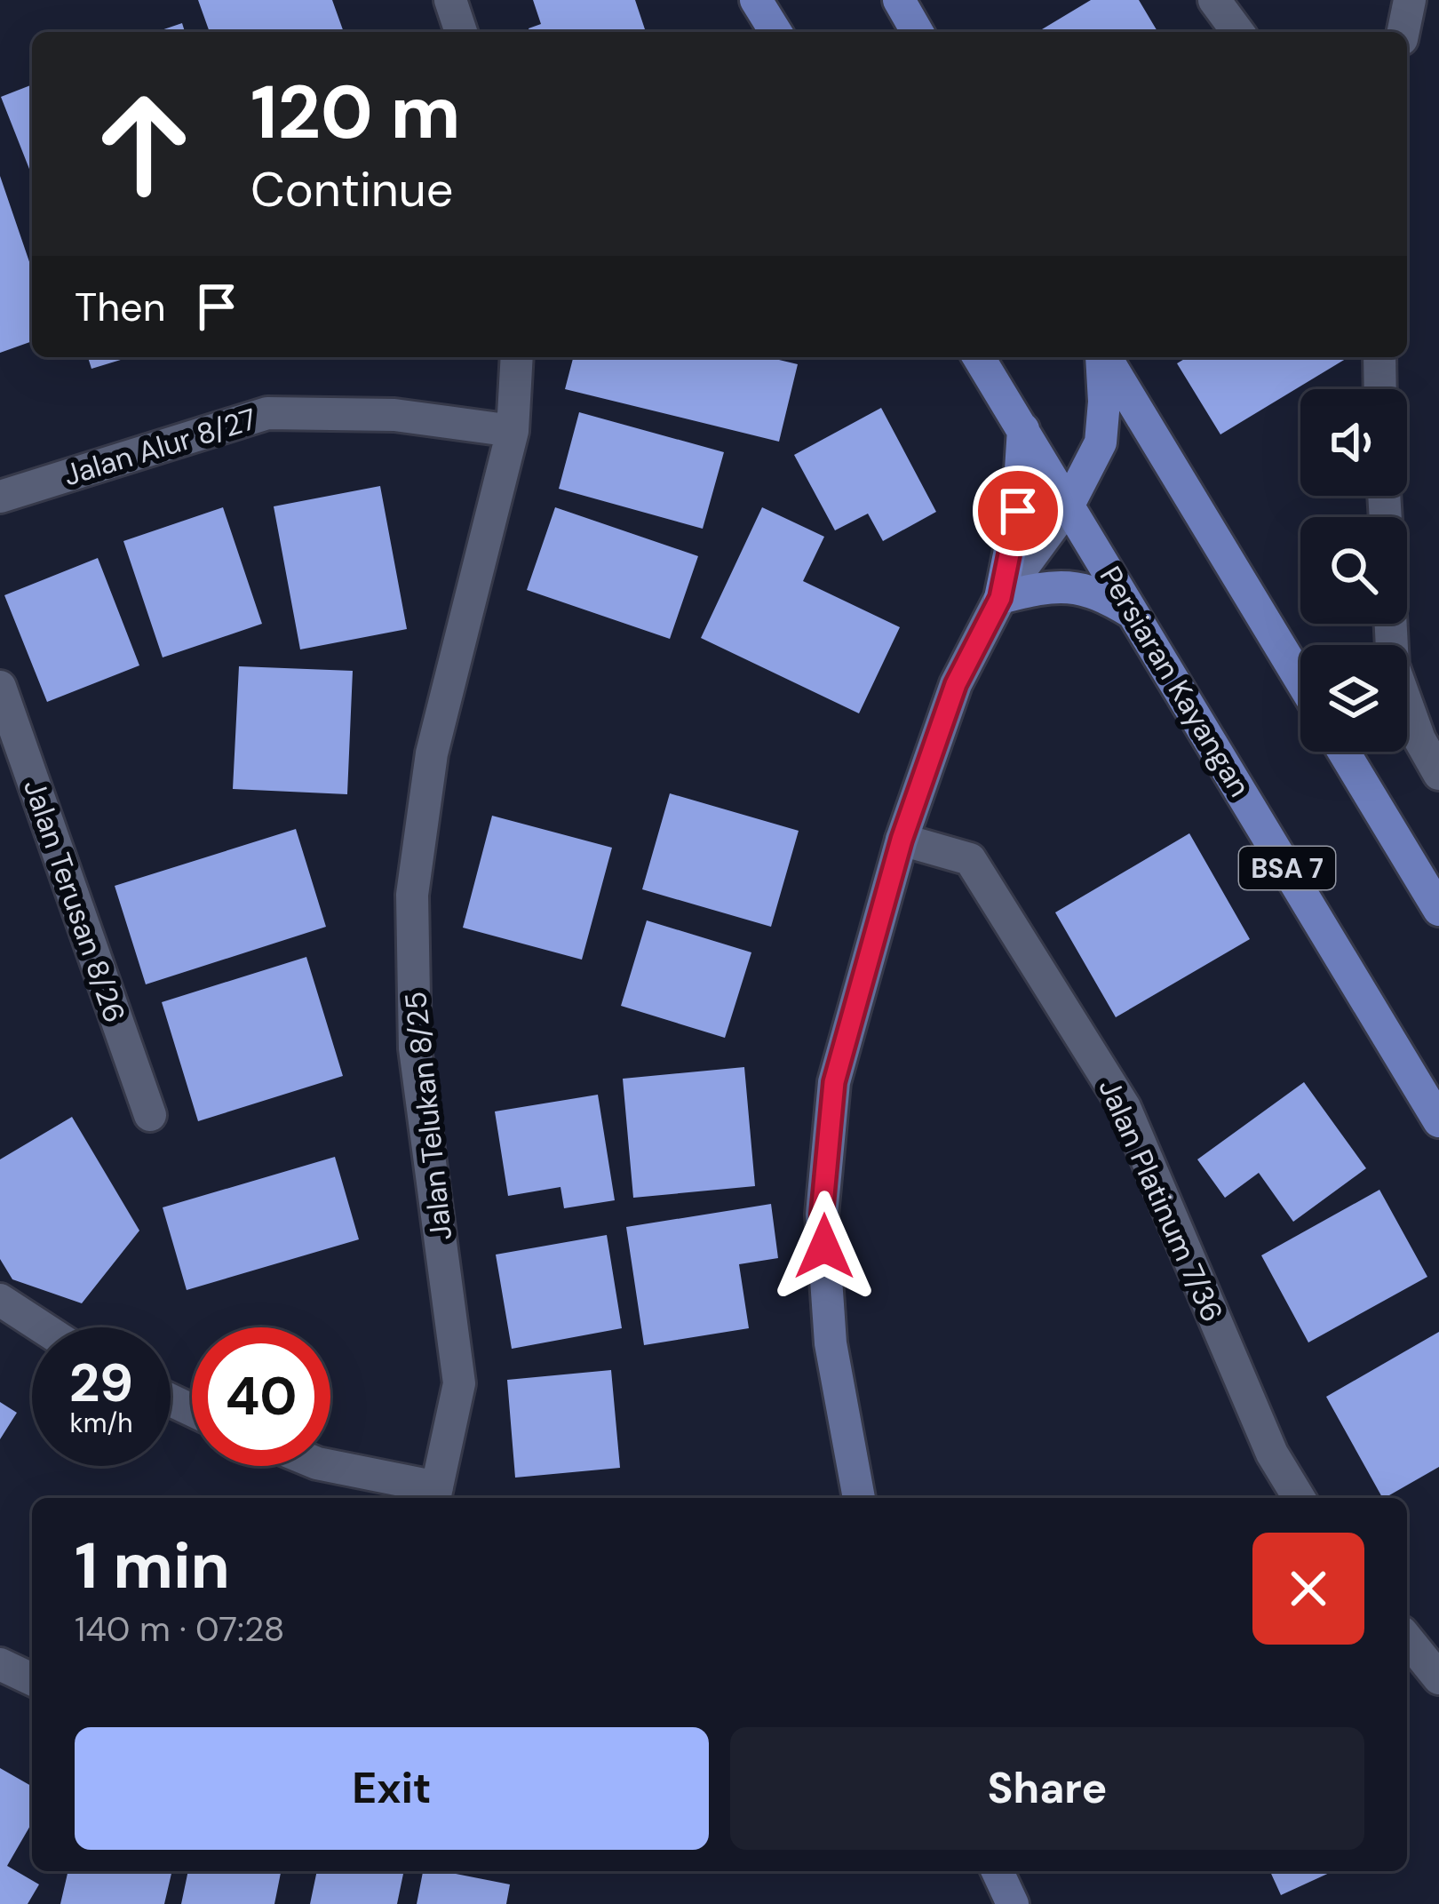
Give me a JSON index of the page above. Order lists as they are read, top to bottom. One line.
{"streets":{"main road":["Persiaran Kayangan","BSA 7"],"street":["Jalan Alur 8/27","Jalan Terusan 8/26","Jalan Telukan 8/25","Jalan Platinum 7/36"]},"crossings":[["Jalan Alur 8/27","Jalan Telukan 8/25"]],"page":{"turn":["120 m","Continue"],"then":"Then","speed":"29 km/h","limit":"40","heading":["1 min","140 m · 07:28"],"buttons":["Exit","Share"]}}
